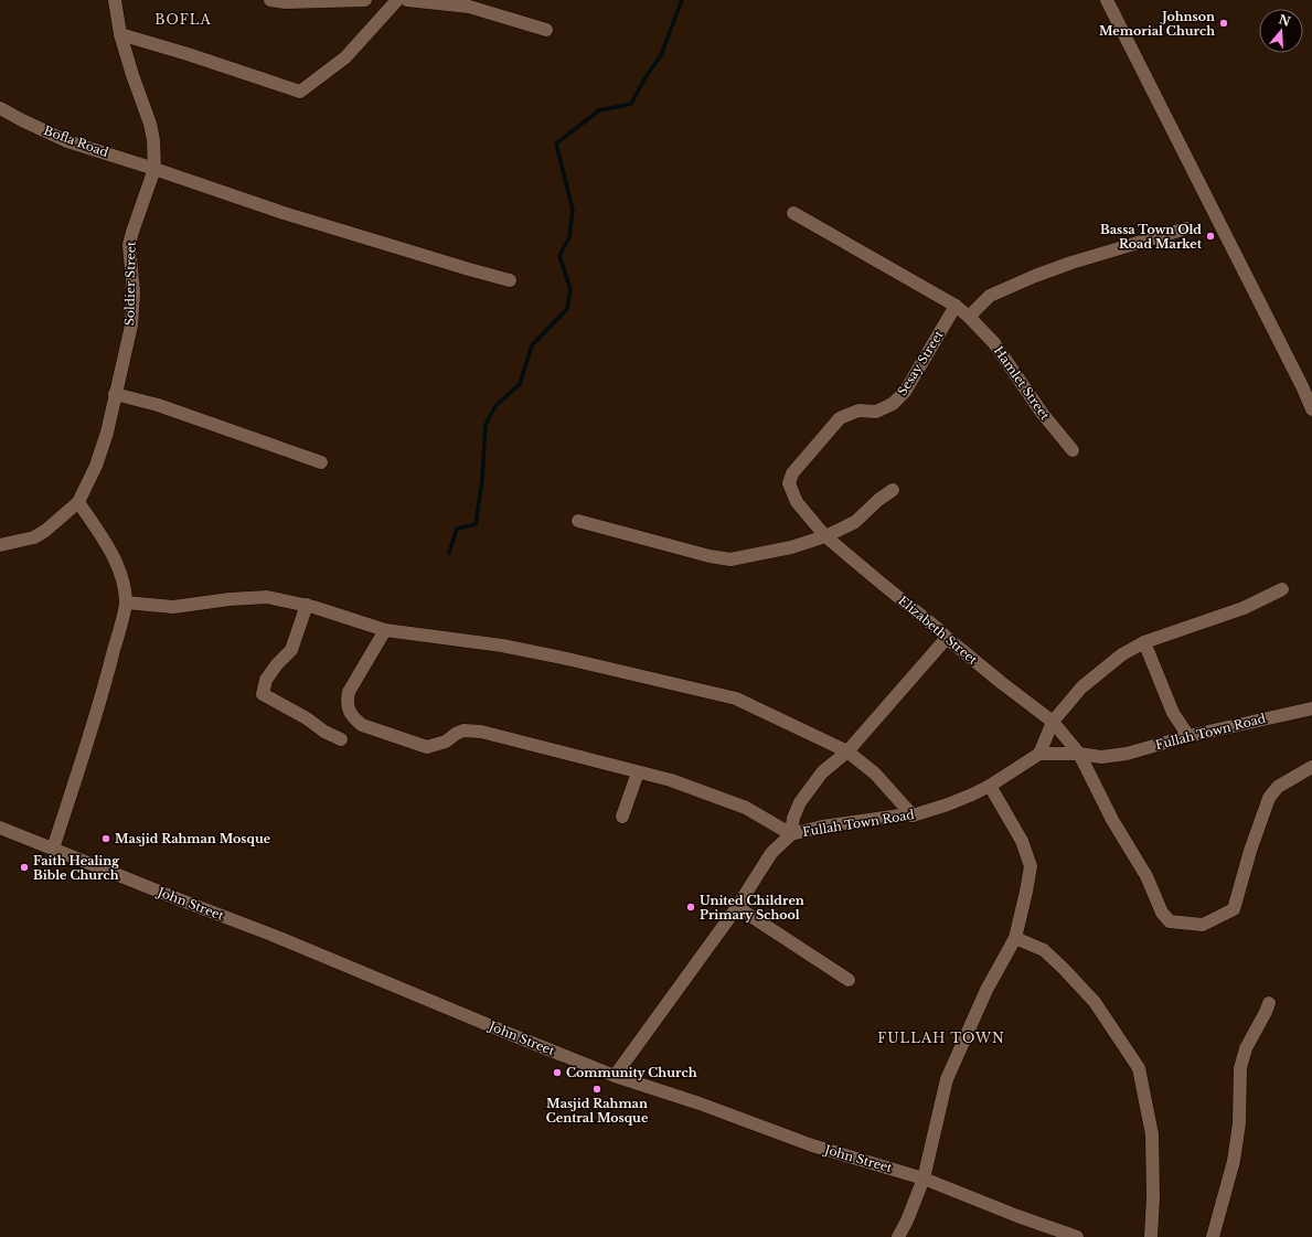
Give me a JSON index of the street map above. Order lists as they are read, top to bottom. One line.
{"streets":{"street":["Bofla Road","Soldier Street","Sesay Street","Hamlet Street","Elizabeth Street","Fullah Town Road","John Street"]},"crossings":[["Bofla Road","Soldier Street"],["Sesay Street","Hamlet Street"],["Sesay Street","Elizabeth Street"],["Elizabeth Street","Fullah Town Road"],["Fullah Town Road","John Street"]],"districts":["BOFLA","FULLAH TOWN"],"places":["Johnson Memorial Church","Bassa Town Old Road Market","Masjid Rahman Mosque","Faith Healing Bible Church","United Children Primary School","Community Church","Masjid Rahman Central Mosque"],"north":"top"}
